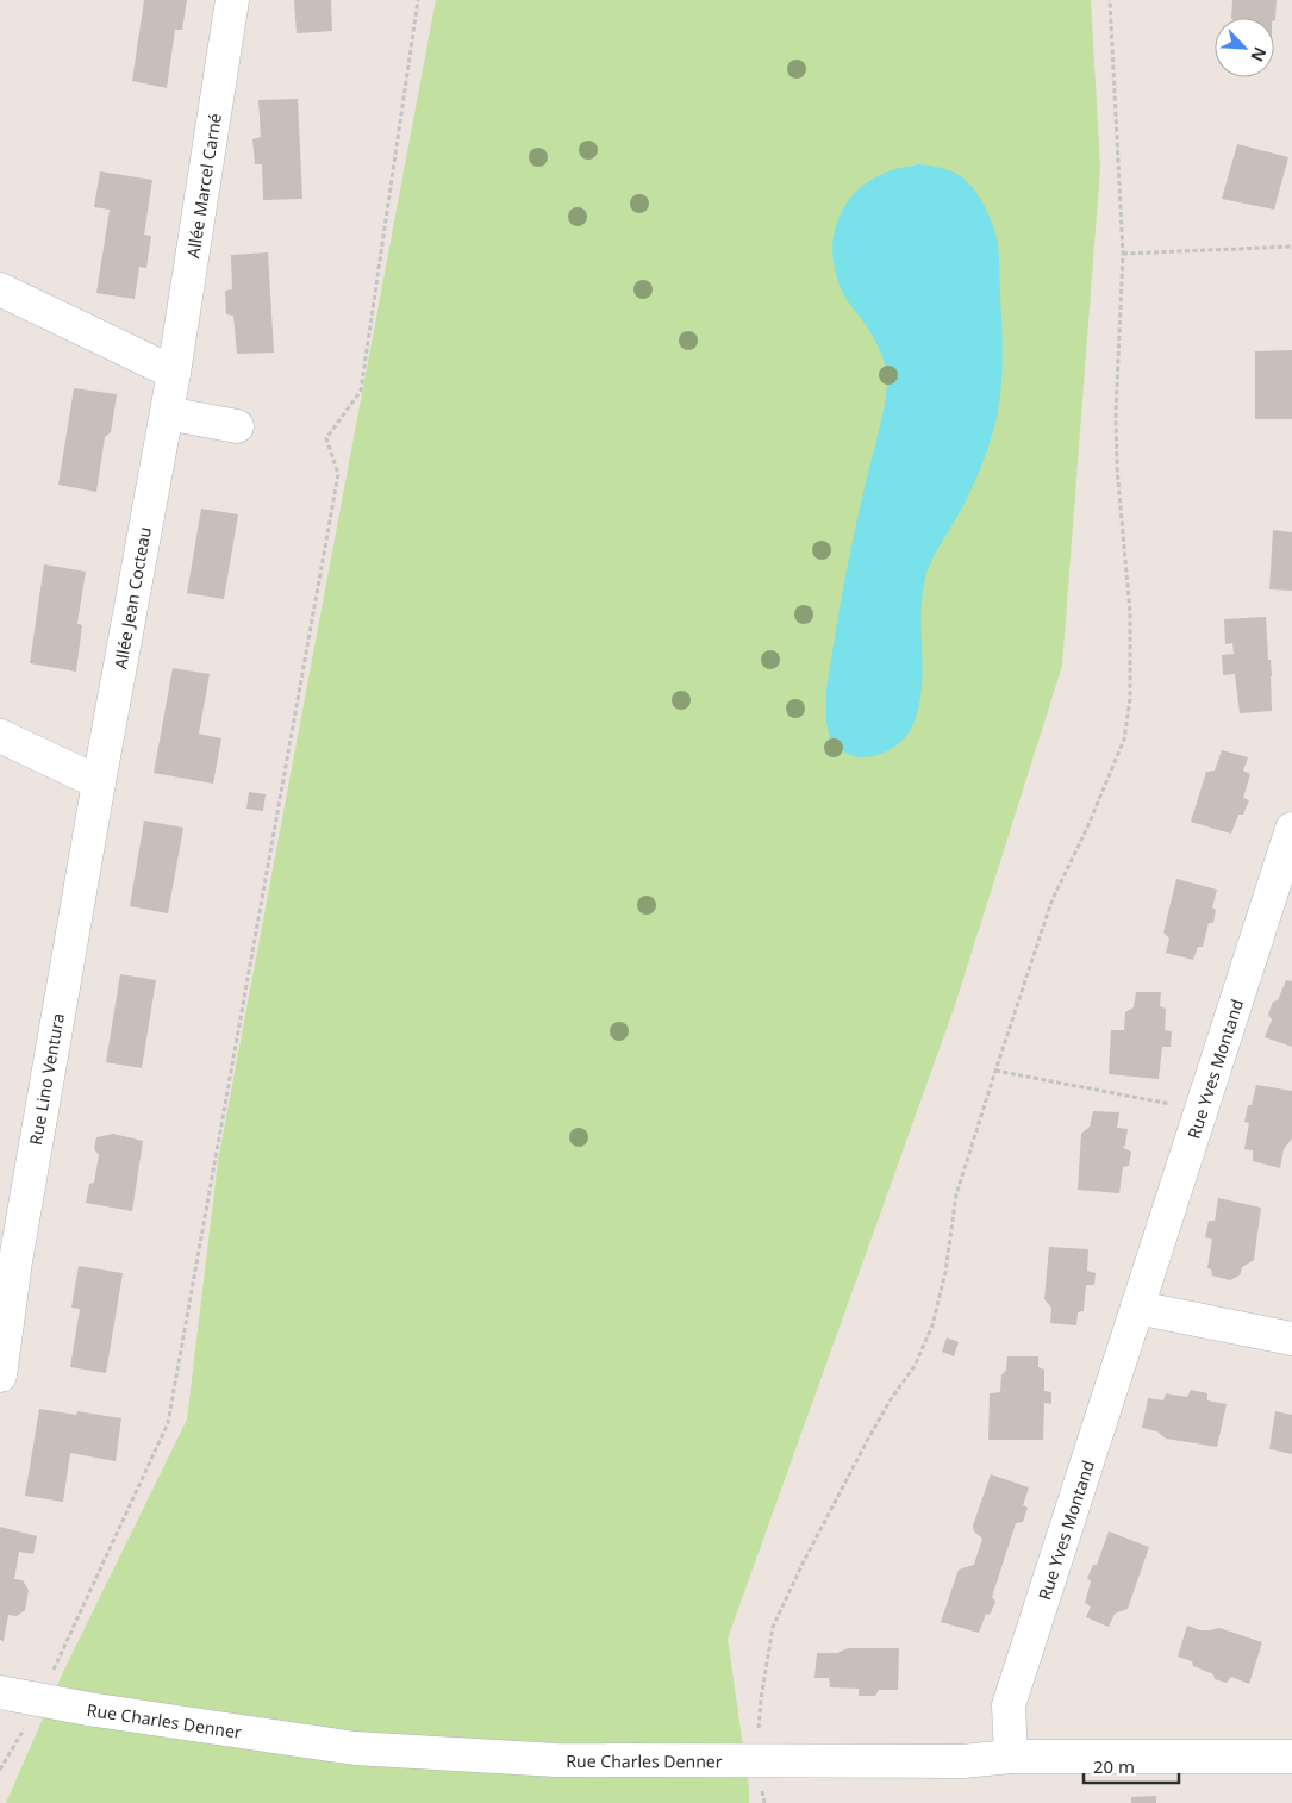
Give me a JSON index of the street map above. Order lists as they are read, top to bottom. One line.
{"streets":{"street":["Allée Marcel Carné","Allée Jean Cocteau","Rue Yves Montand","Rue Lino Ventura","Rue Charles Denner"]},"crossings":[["Allée Marcel Carné","Allée Jean Cocteau"],["Allée Jean Cocteau","Rue Lino Ventura"],["Rue Yves Montand","Rue Charles Denner"]],"scale_bar":"20 m","north":"bottom right"}
